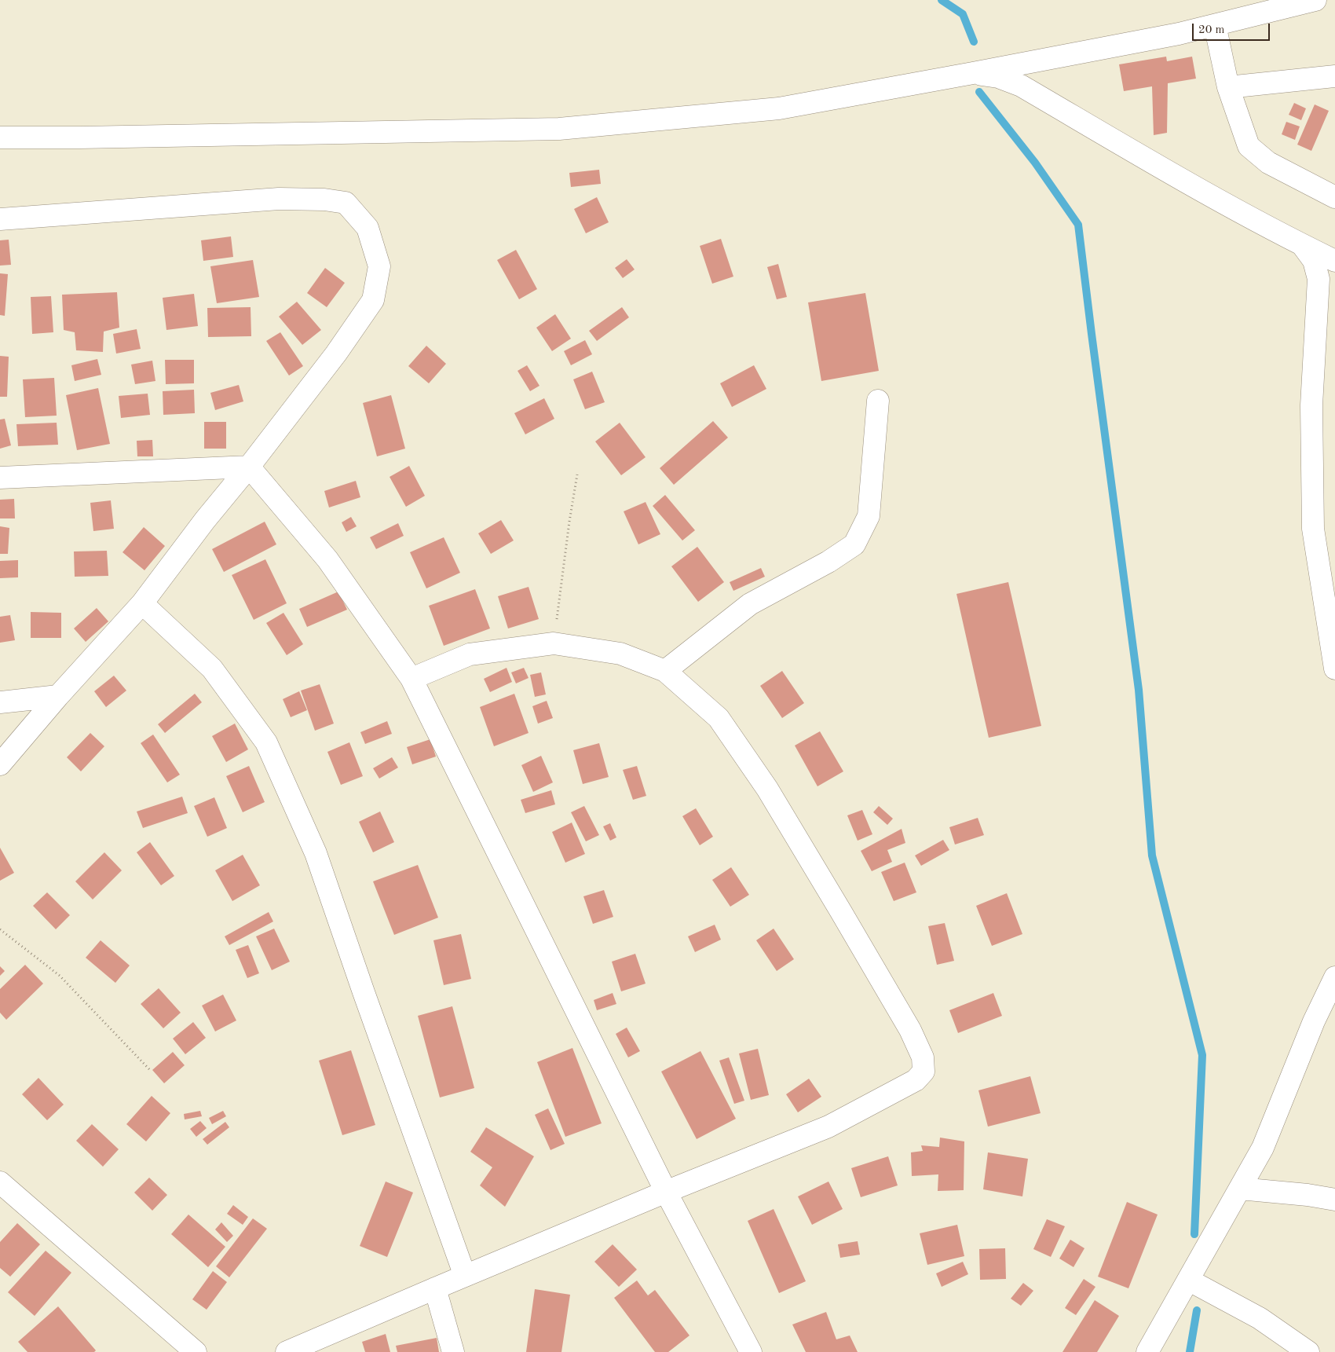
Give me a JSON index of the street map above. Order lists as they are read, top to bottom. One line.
{"scale_bar":"20 m"}
